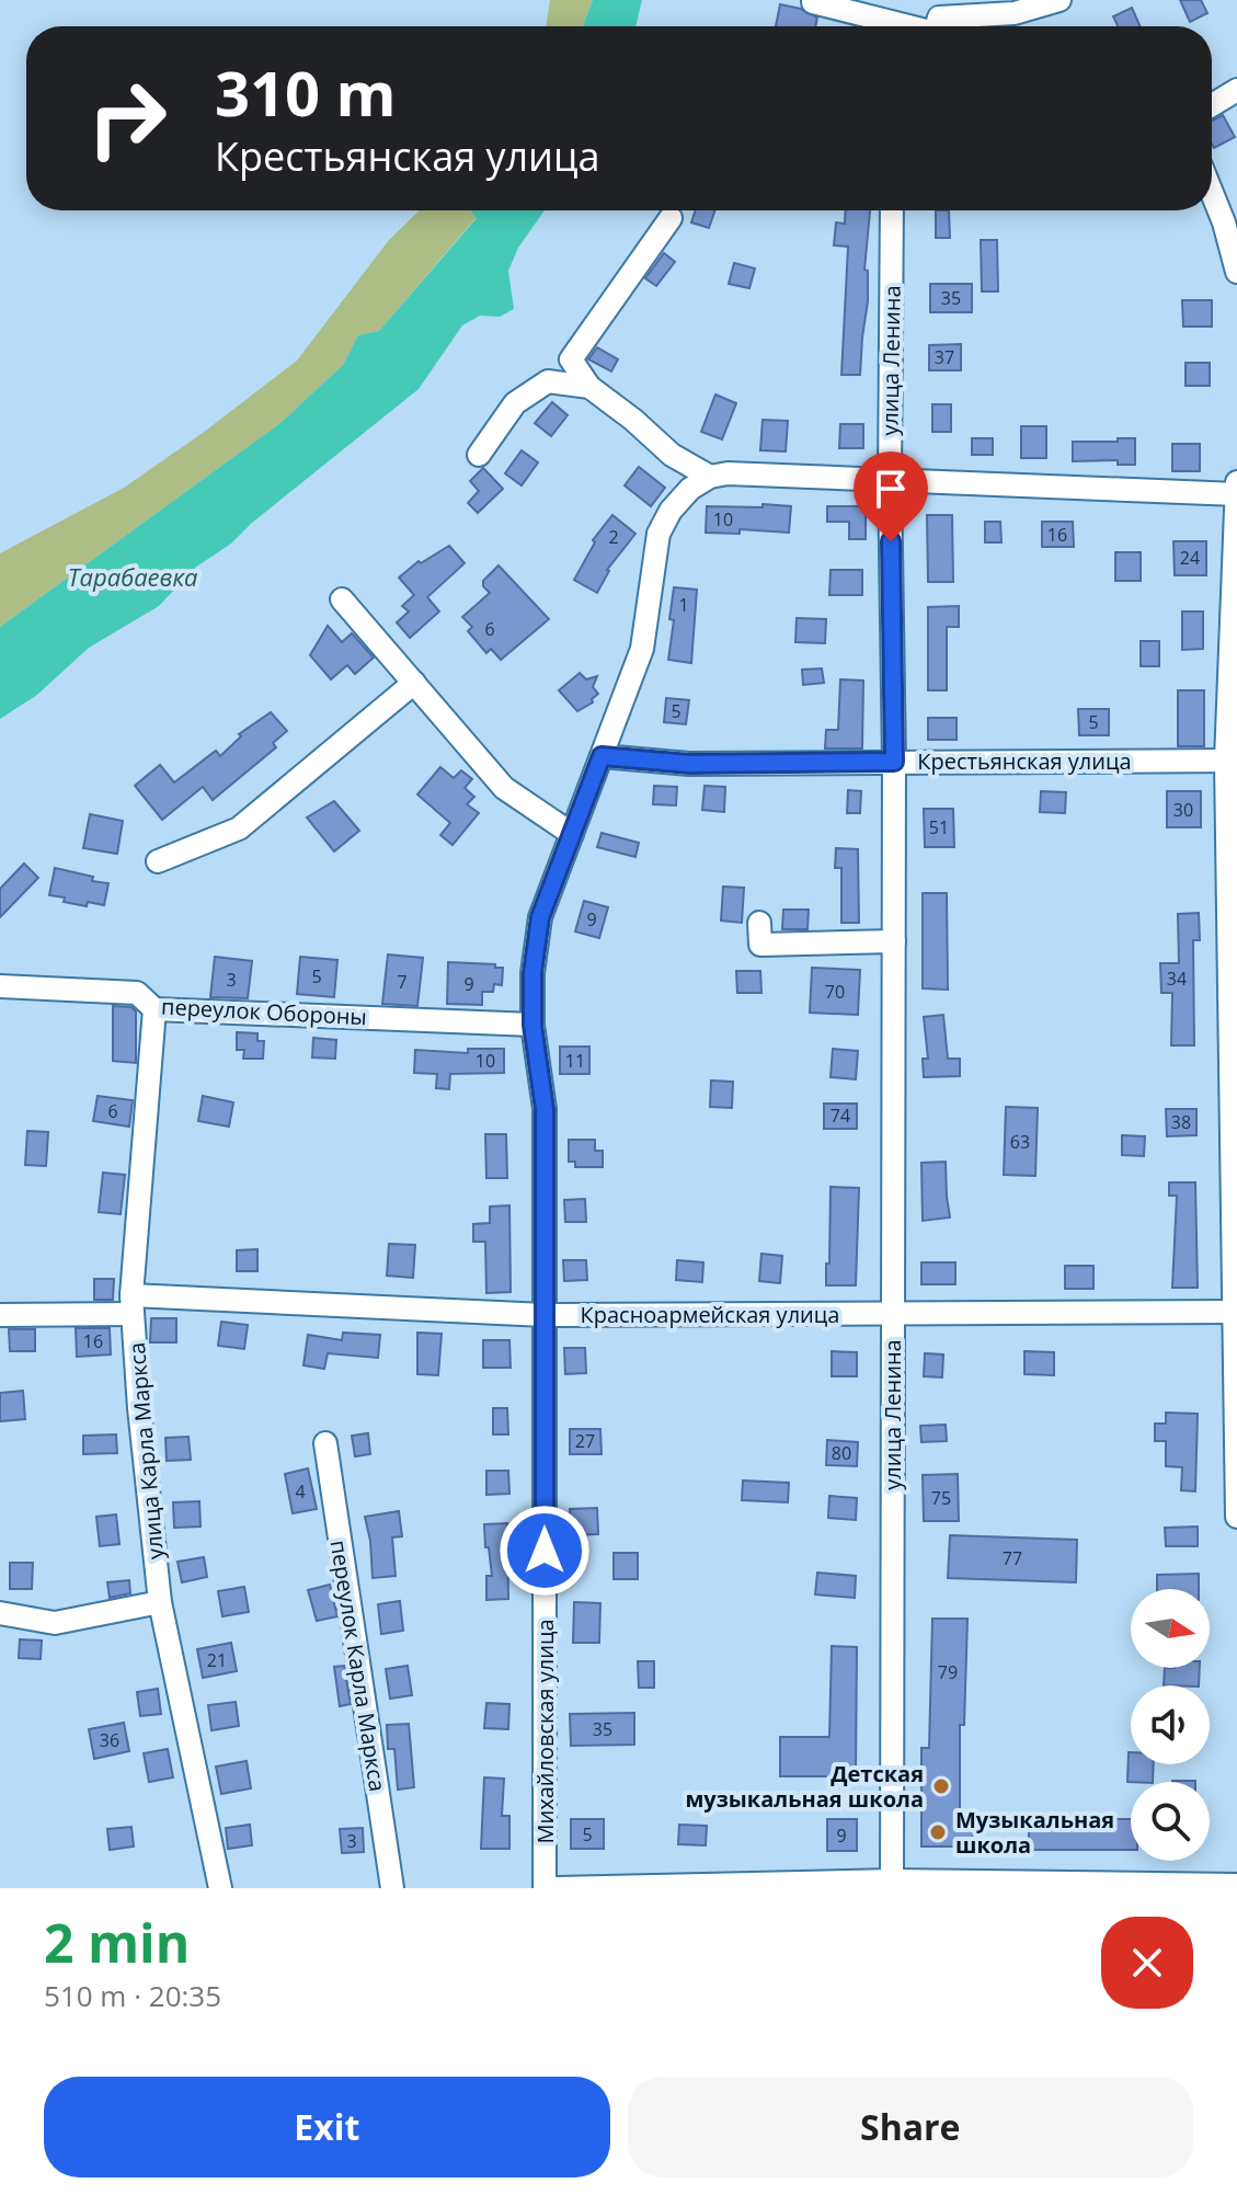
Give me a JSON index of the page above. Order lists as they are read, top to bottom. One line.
{"streets":{"street":["улица Ленина","Крестьянская улица","переулок Обороны","Красноармейская улица","улица Карла Маркса","переулок Карла Маркса","Михайловская улица"]},"crossings":[["улица Ленина","Крестьянская улица"],["улица Ленина","Красноармейская улица"],["Крестьянская улица","Михайловская улица"],["переулок Обороны","улица Карла Маркса"],["переулок Обороны","Михайловская улица"],["Красноармейская улица","улица Карла Маркса"],["Красноармейская улица","Михайловская улица"]],"water":["Тарабаевка"],"places":["Детская музыкальная школа","Музыкальная школа"],"house_numbers":["35","37","10","16","2","24","1","6","5","5","30","51","9","5","34","3","7","9","70","10","11","6","74","38","63","16","27","80","4","75","77","21","79","35","36","5","9","3"],"north":"right","page":{"turn":["310 m","Крестьянская улица"],"heading":["2 min","510 m · 20:35"],"buttons":["Exit","Share"]}}
